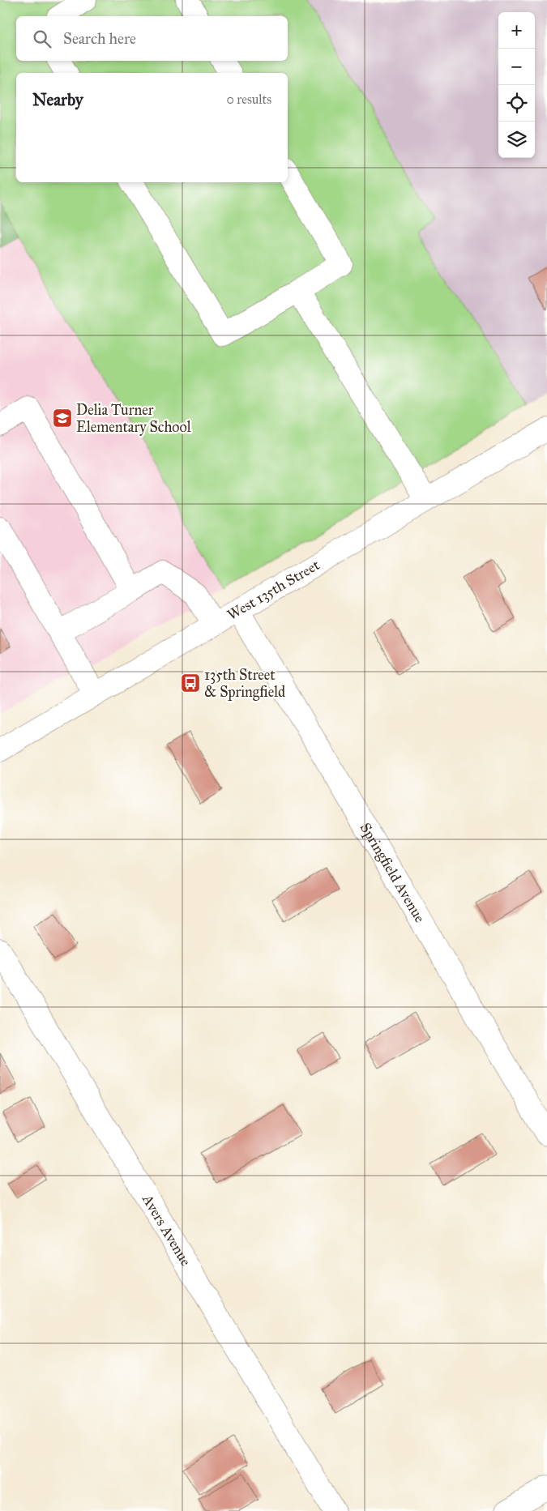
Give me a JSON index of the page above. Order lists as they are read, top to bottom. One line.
{"streets":{"street":["West 135th Street","Springfield Avenue","Avers Avenue"]},"crossings":[["West 135th Street","Springfield Avenue"]],"places":{"school or university":["Delia Turner Elementary School"],"bus stop":["135th Street & Springfield"]},"page":{"map_buttons":["+","−"],"search":"Search here","heading":["Nearby","0 results"]}}
